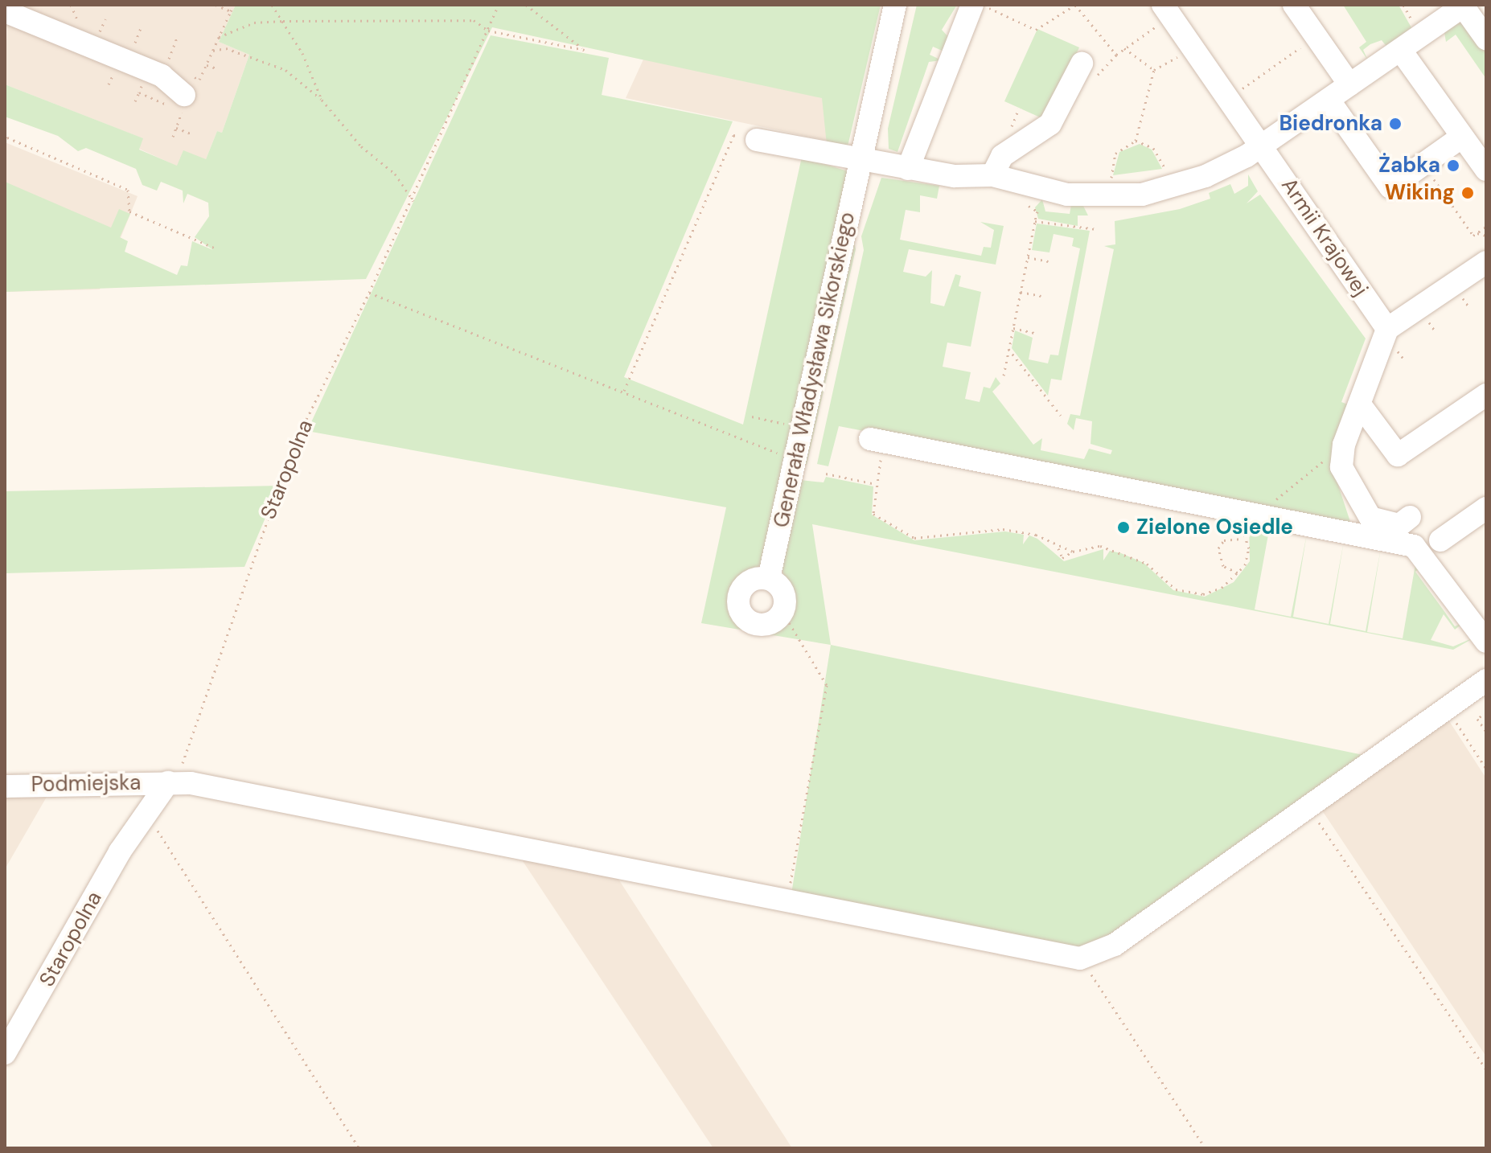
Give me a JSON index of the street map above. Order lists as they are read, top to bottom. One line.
{"streets":{"street":["Armii Krajowej","Generała Władysława Sikorskiego","Staropolna","Podmiejska"]},"crossings":[["Staropolna","Podmiejska"]],"places":["Biedronka","Żabka","Wiking","Zielone Osiedle"]}
